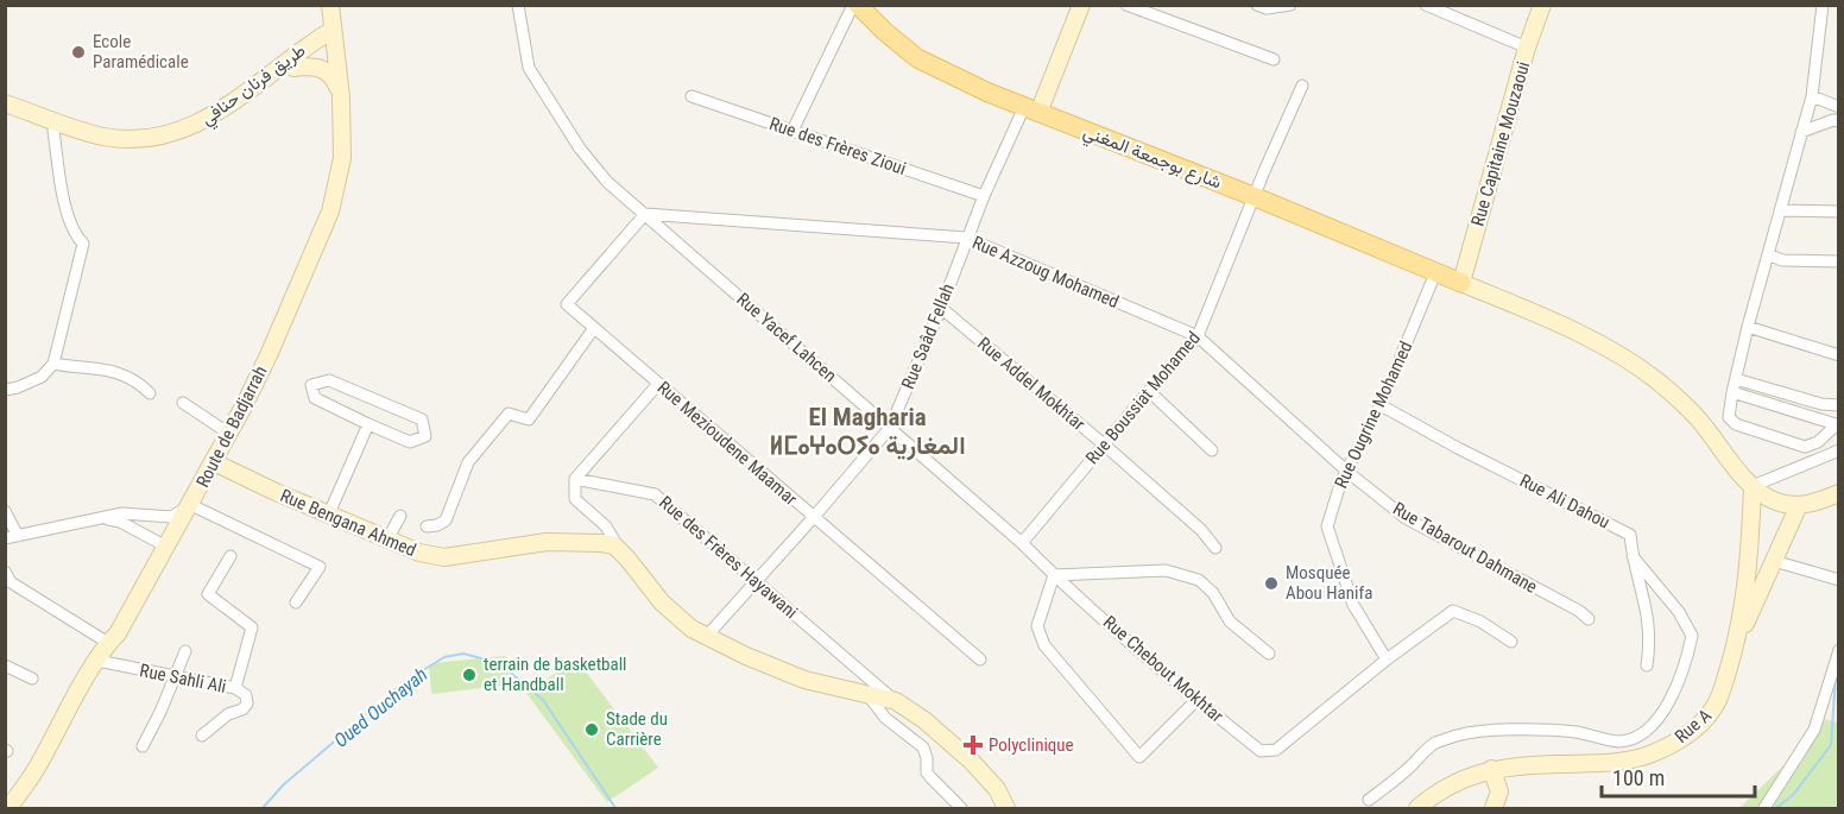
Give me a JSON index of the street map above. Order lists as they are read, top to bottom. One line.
{"streets":{"main road":["شارع بوجمعة المغني"],"street":["طريق فرنان حنافي","Rue Capitaine Mouzaoui","Rue des Frères Zioui","Rue Azzoug Mohamed","Rue Saâd Fellah","Rue Yacef Lahcen","Rue Addel Mokhtar","Rue Boussiat Mohamed","Rue Ougrine Mohamed","Route de Badjarrah","Rue Mezioudene Maamar","Rue Ali Dahou","Rue Bengana Ahmed","Rue Tabarout Dahmane","Rue des Frères Hayawani","Rue Chebout Mokhtar","Rue Sahli Ali","Rue A"]},"crossings":[["طريق فرنان حنافي","Route de Badjarrah"],["Rue Capitaine Mouzaoui","شارع بوجمعة المغني"],["Rue des Frères Zioui","Rue Saâd Fellah"],["شارع بوجمعة المغني","Rue Saâd Fellah"],["شارع بوجمعة المغني","Rue Boussiat Mohamed"],["شارع بوجمعة المغني","Rue Ougrine Mohamed"],["Rue Azzoug Mohamed","Rue Saâd Fellah"],["Rue Azzoug Mohamed","Rue Yacef Lahcen"],["Rue Azzoug Mohamed","Rue Boussiat Mohamed"],["Rue Azzoug Mohamed","Rue Ougrine Mohamed"],["Rue Azzoug Mohamed","Rue Mezioudene Maamar"],["Rue Azzoug Mohamed","Rue Tabarout Dahmane"],["Rue Saâd Fellah","Rue Yacef Lahcen"],["Rue Saâd Fellah","Rue Addel Mokhtar"],["Rue Saâd Fellah","Rue Mezioudene Maamar"],["Rue Saâd Fellah","Rue des Frères Hayawani"],["Rue Yacef Lahcen","Rue Boussiat Mohamed"],["Rue Yacef Lahcen","Rue Mezioudene Maamar"],["Rue Yacef Lahcen","Rue Chebout Mokhtar"],["Rue Addel Mokhtar","Rue Boussiat Mohamed"],["Rue Ougrine Mohamed","Rue Ali Dahou"],["Rue Ougrine Mohamed","Rue Tabarout Dahmane"],["Rue Ougrine Mohamed","Rue Chebout Mokhtar"],["Route de Badjarrah","Rue Bengana Ahmed"],["Route de Badjarrah","Rue Sahli Ali"]],"districts":["El Magharia ⵍⵎⴰⵖⴰⵔⵢⴰ المغارية"],"water":["Oued Ouchayah"],"places":{"other":["Ecole Paramédicale","Mosquée Abou Hanifa","terrain de basketball et Handball","Stade du Carrière"],"health":["Polyclinique"]},"scale_bar":"100 m"}
